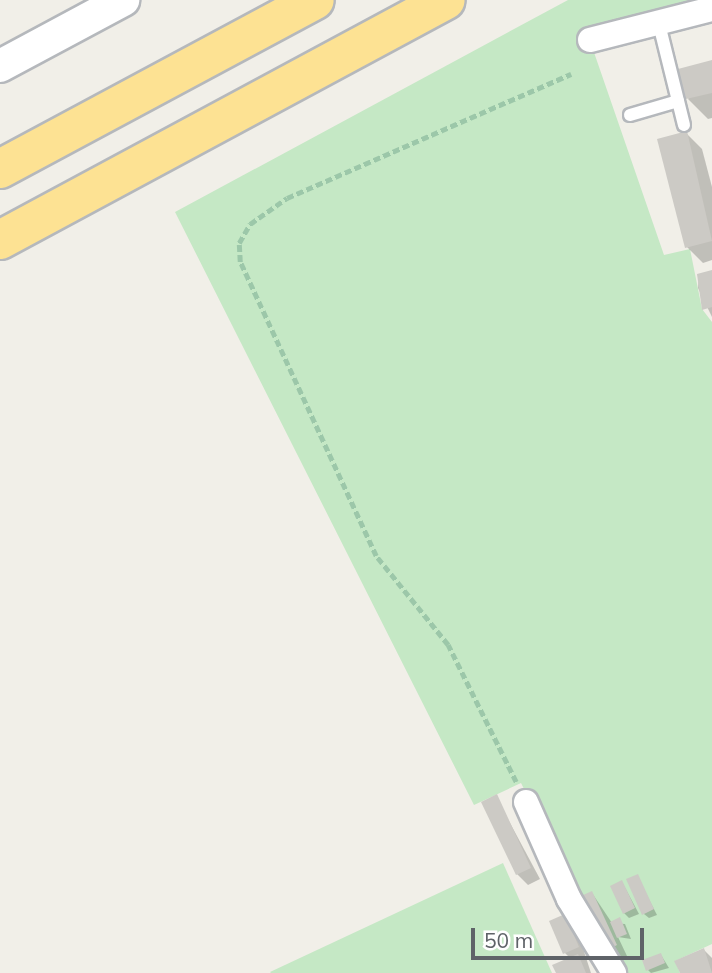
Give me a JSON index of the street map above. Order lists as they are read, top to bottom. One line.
{"scale_bar":"50 m"}
